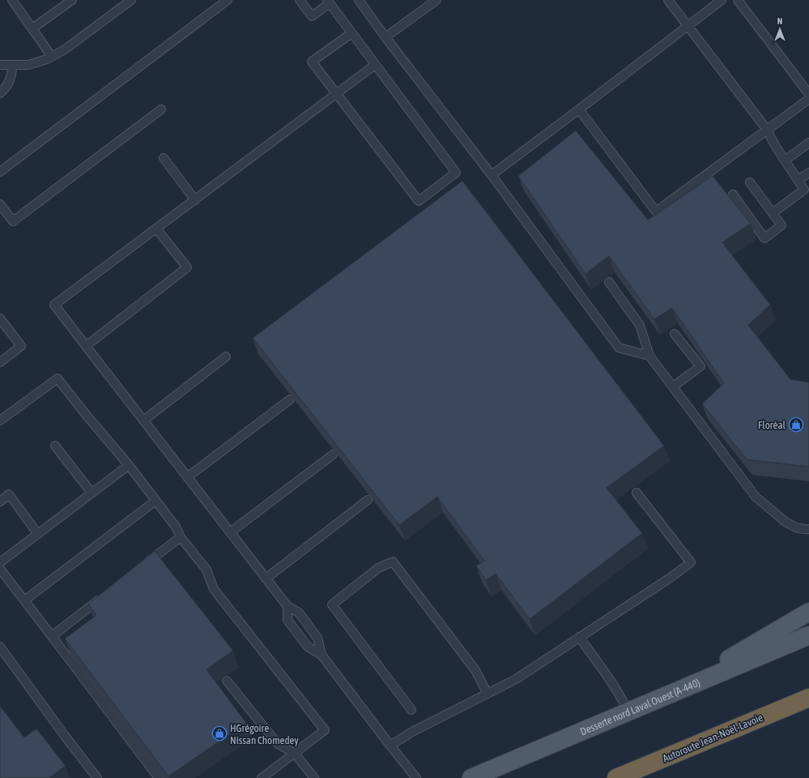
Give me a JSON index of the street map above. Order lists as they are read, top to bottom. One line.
{"streets":{"highway":["Autoroute Jean-Noël-Lavoie"],"main road":["Desserte nord Laval Ouest (A-440)"]},"places":{"shop":["Floréal","HGrégoire Nissan Chomedey"]},"north":"top"}
